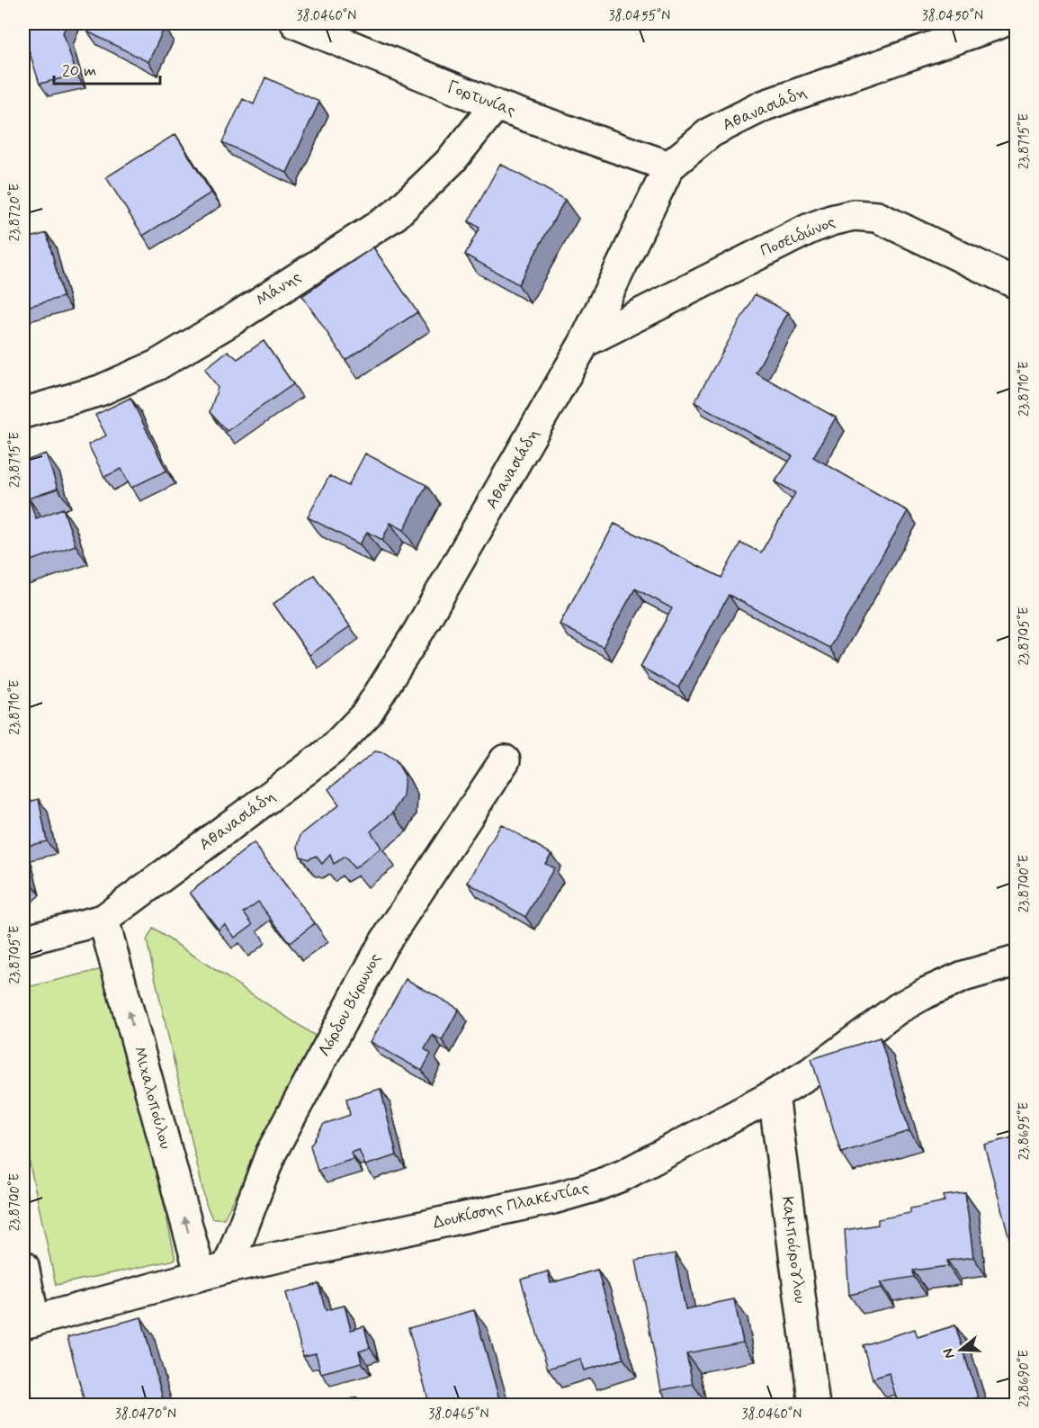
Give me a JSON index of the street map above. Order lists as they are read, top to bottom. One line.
{"streets":{"street":["Γορτυνίας","Αθανασιάδη","Ποσειδώνος","Μάνης","Λόρδου Βύρωνος","Μιχαλοπούλου","Δουκίσσης Πλακεντίας","Καμπούρογλου"]},"crossings":[["Γορτυνίας","Αθανασιάδη"],["Γορτυνίας","Μάνης"],["Αθανασιάδη","Ποσειδώνος"],["Αθανασιάδη","Μιχαλοπούλου"],["Λόρδου Βύρωνος","Μιχαλοπούλου"],["Λόρδου Βύρωνος","Δουκίσσης Πλακεντίας"],["Μιχαλοπούλου","Δουκίσσης Πλακεντίας"],["Δουκίσσης Πλακεντίας","Καμπούρογλου"]],"one_way":["Μιχαλοπούλου"],"scale_bar":"20 m","north":"left","coordinates":["38.0460°N","38.0455°N","38.0450°N","23.8715°E","23.8720°E","23.8710°E","23.8705°E","23.8700°E","23.8695°E","23.8690°E","38.0470°N","38.0465°N"]}
